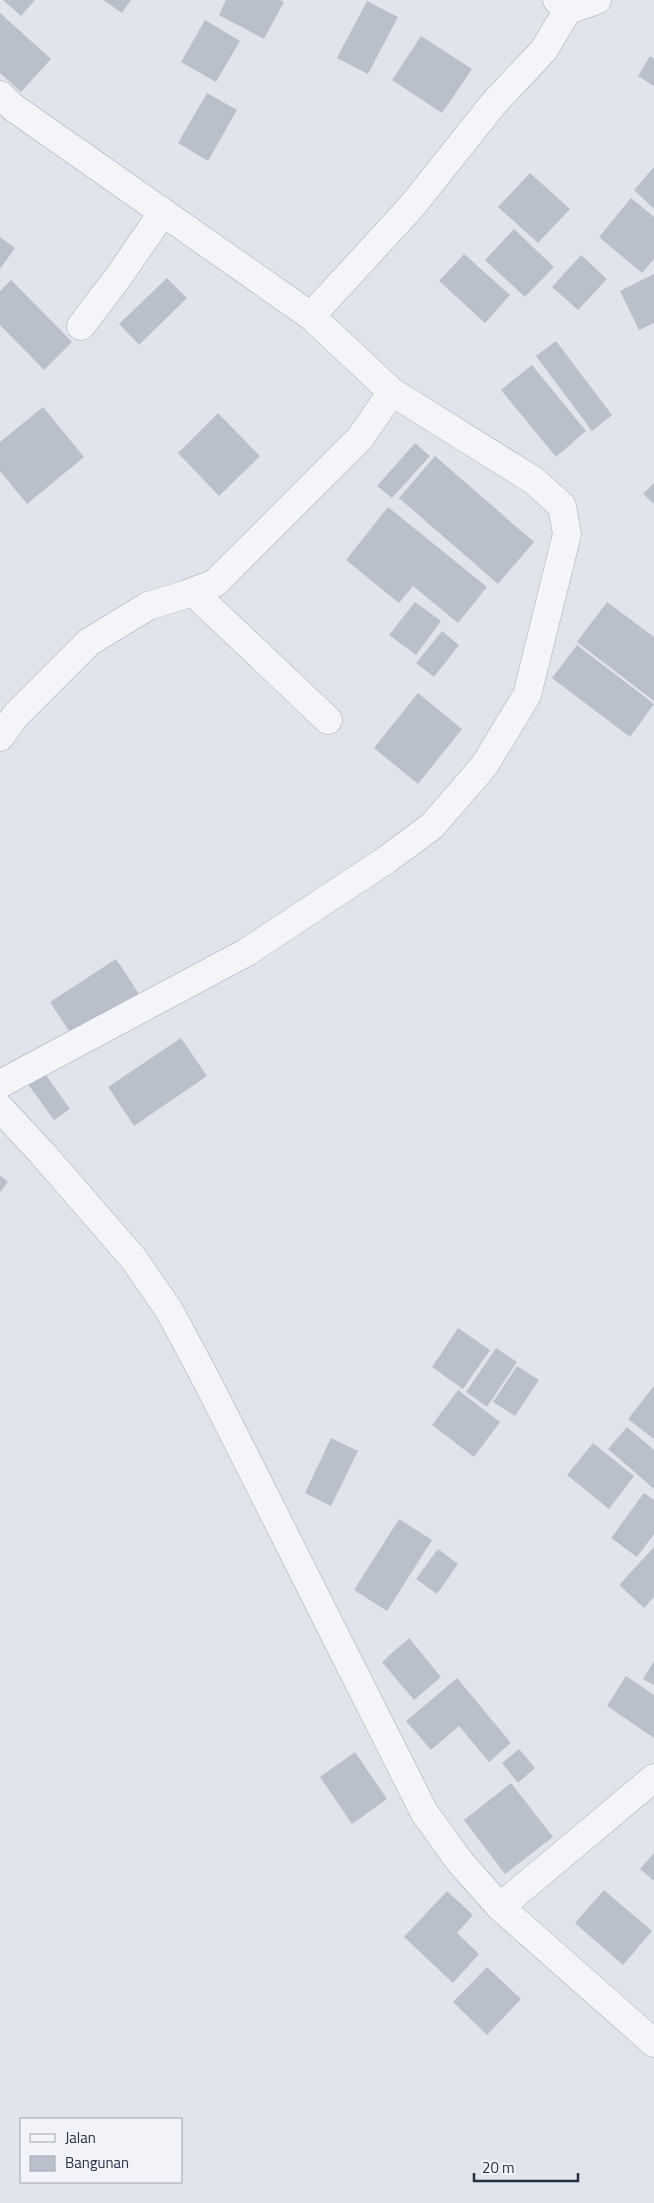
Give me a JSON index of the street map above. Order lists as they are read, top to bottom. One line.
{"legend":["Jalan","Bangunan"],"scale_bar":"20 m"}
